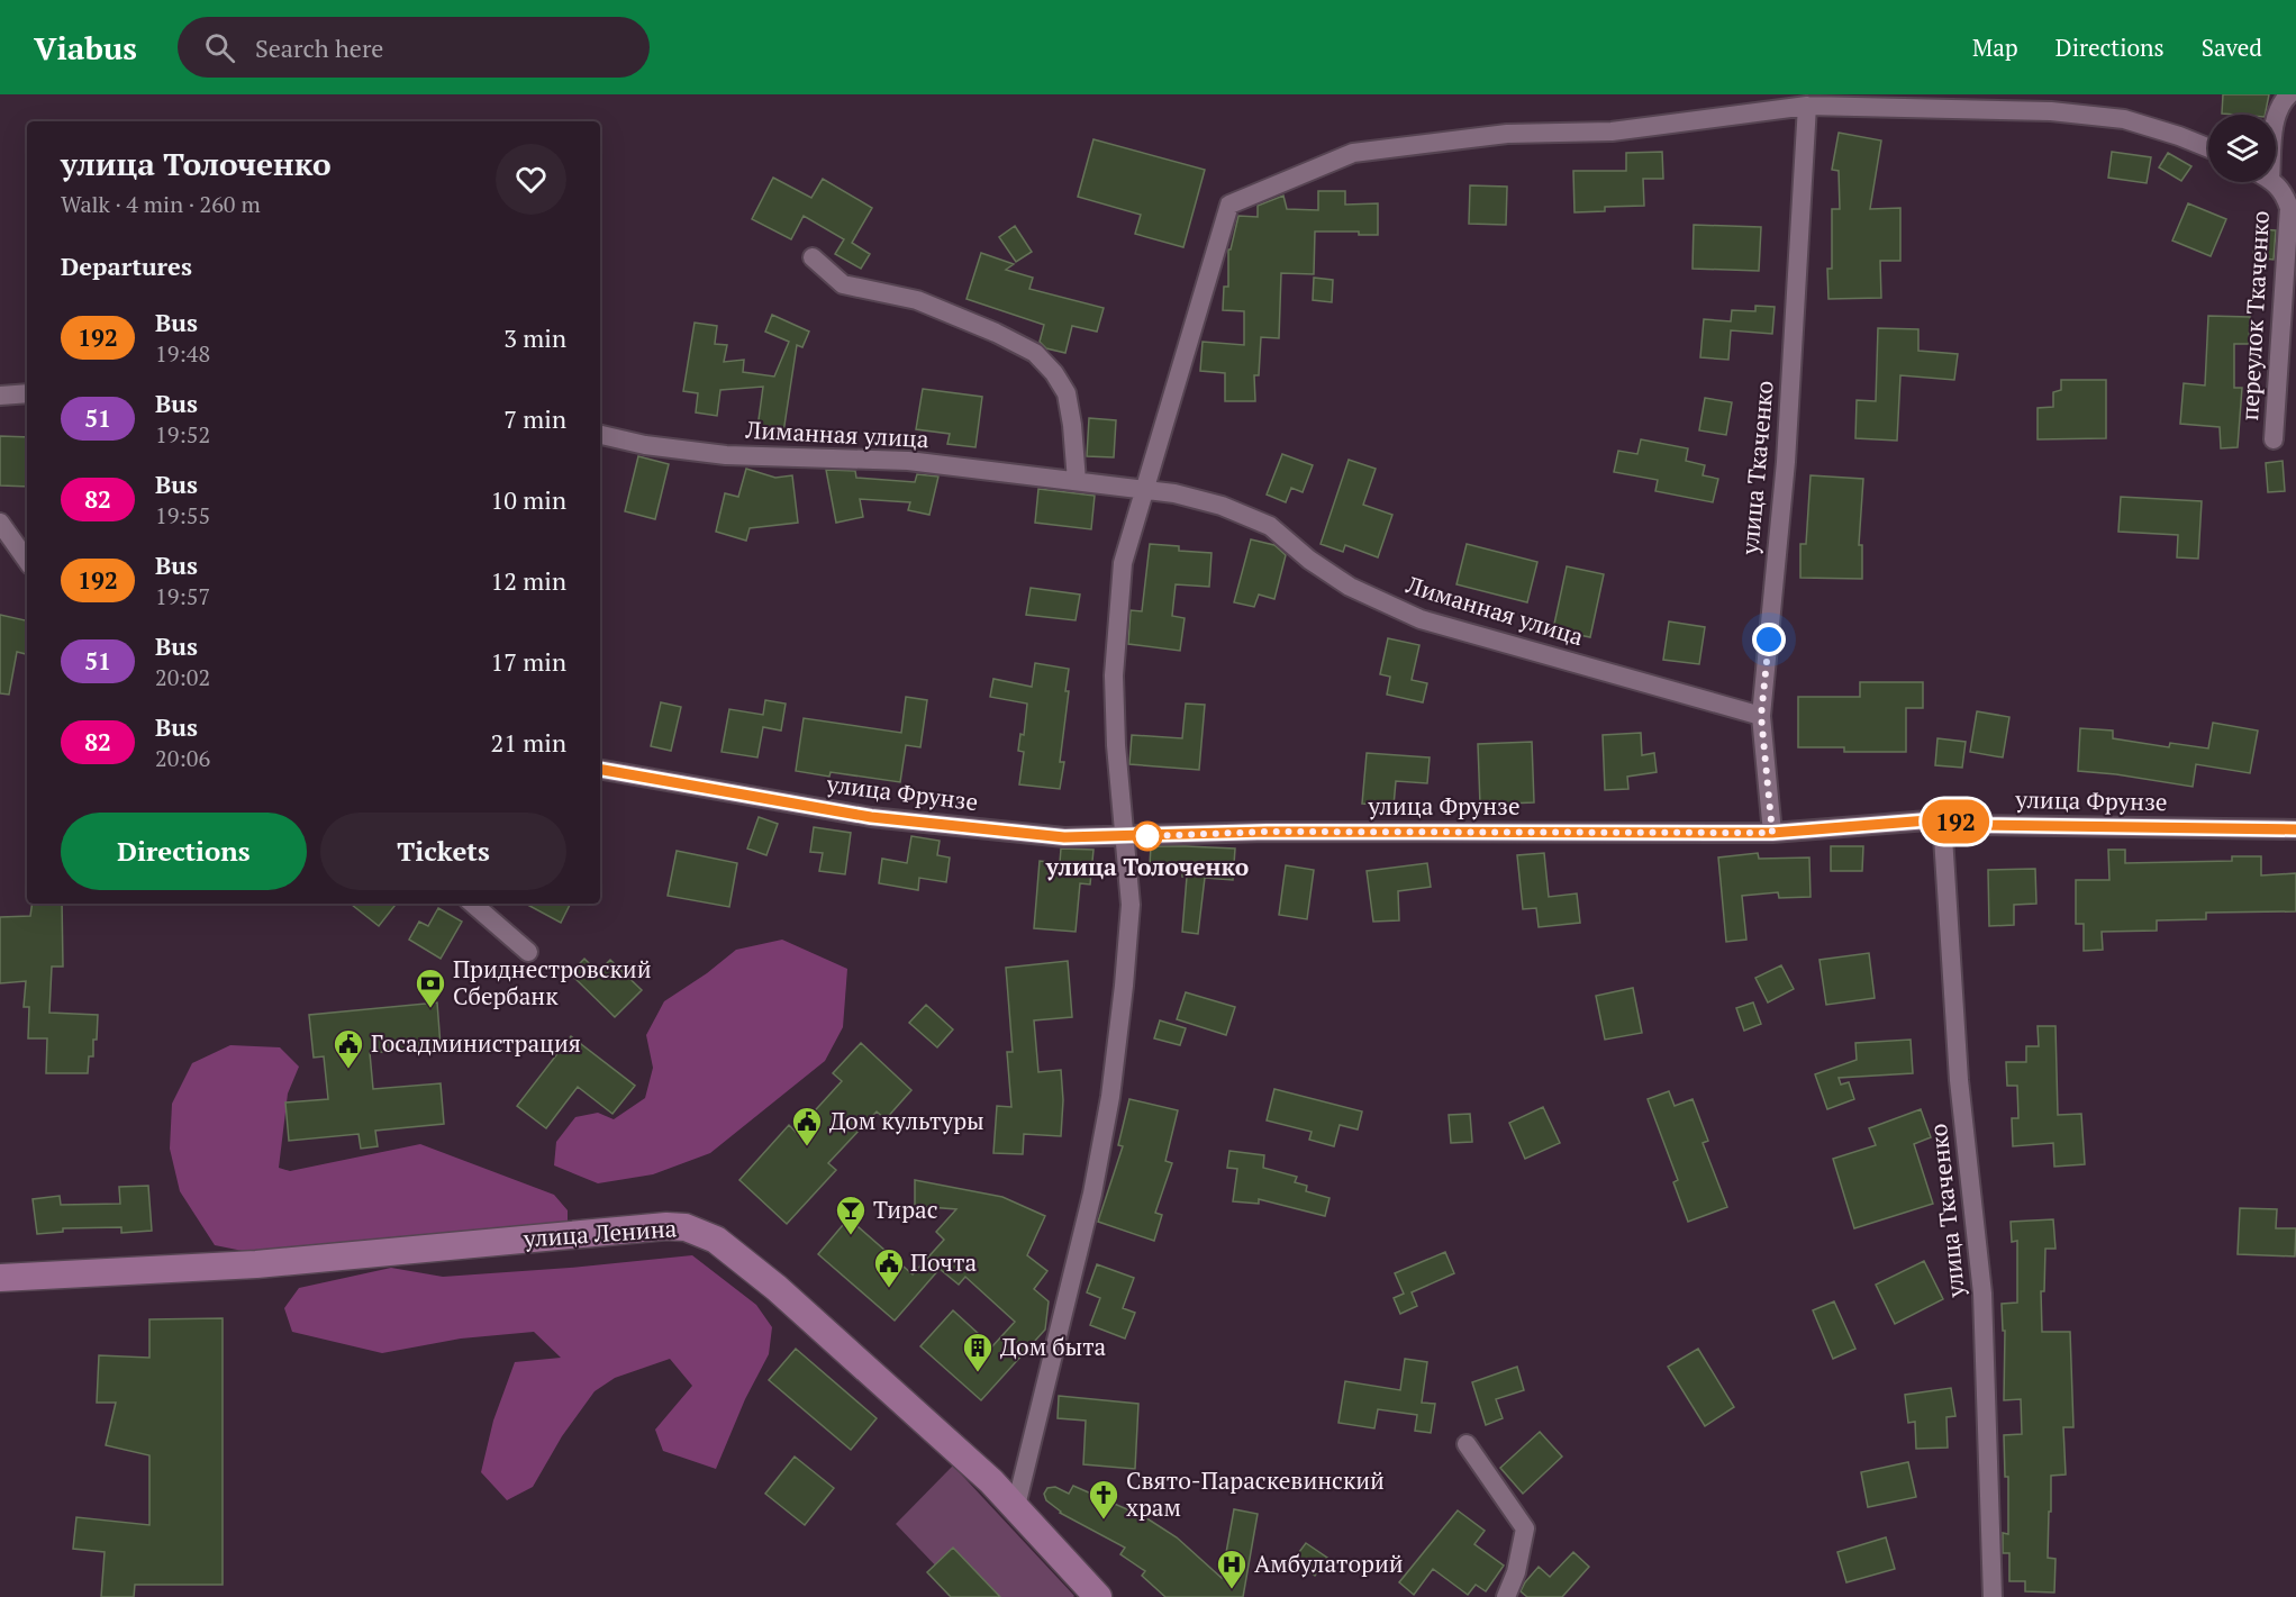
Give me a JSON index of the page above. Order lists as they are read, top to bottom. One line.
{"streets":{"street":["переулок Ткаченко","Лиманная улица","улица Ткаченко","улица Фрунзе","улица Ленина"]},"crossings":[["Лиманная улица","улица Ткаченко"],["улица Ткаченко","улица Фрунзе"]],"places":{"other":["улица Толоченко"],"bank":["Приднестровский Сбербанк"],"public building":["Госадминистрация","Дом культуры","Почта"],"bar":["Тирас"],"building":["Дом быта"],"church":["Свято-Параскевинский храм"],"hospital":["Амбулаторий"]},"lines":["bus line 192"],"page":{"header":"Viabus","search":"Search here","nav":["Map","Directions","Saved"],"on_map":"192","heading":[["улица Толоченко","Walk · 4 min · 260 m"],"Departures"],"list":[{"mark":"192","name":"Bus","note":"19:48","value":"3 min"},{"mark":"51","name":"Bus","note":"19:52","value":"7 min"},{"mark":"82","name":"Bus","note":"19:55","value":"10 min"},{"mark":"192","name":"Bus","note":"19:57","value":"12 min"},{"mark":"51","name":"Bus","note":"20:02","value":"17 min"},{"mark":"82","name":"Bus","note":"20:06","value":"21 min"}],"buttons":["Directions","Tickets"]}}
